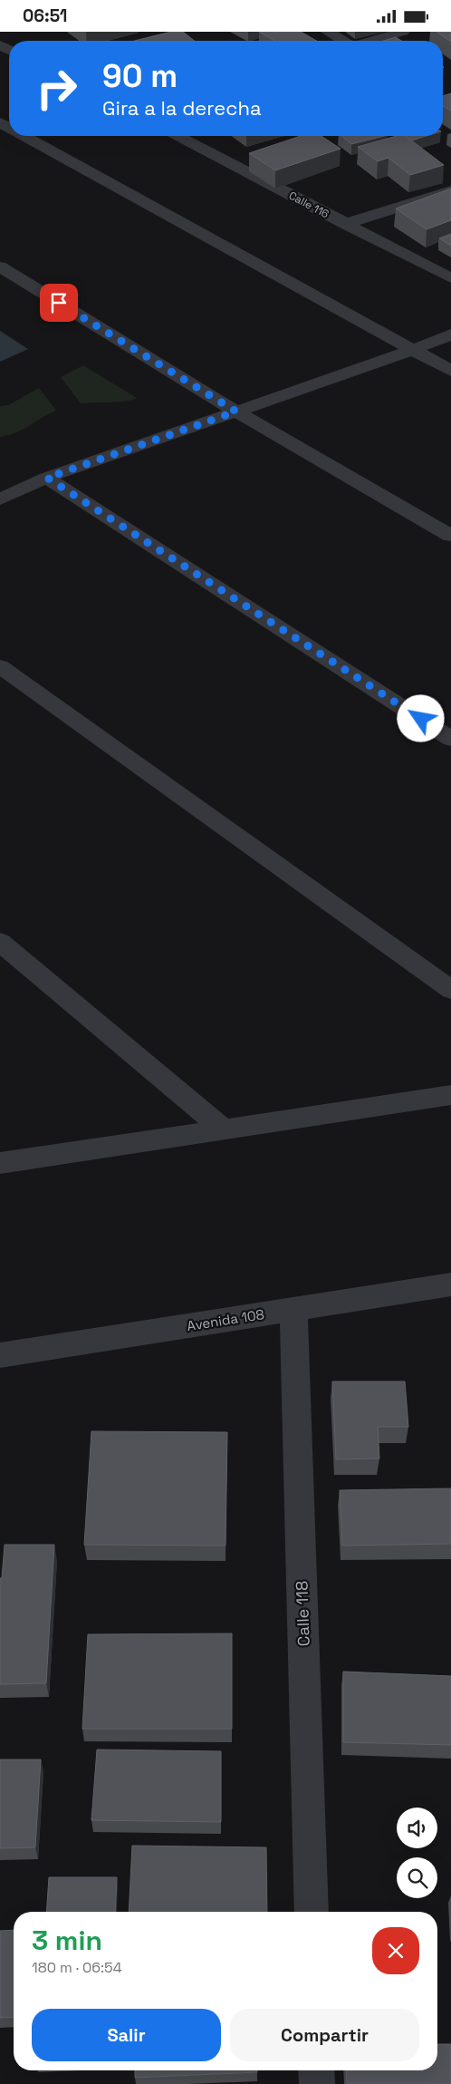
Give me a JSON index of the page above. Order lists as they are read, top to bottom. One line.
{"streets":{"street":["Calle 116","Avenida 108","Calle 118"]},"crossings":[["Avenida 108","Calle 118"]],"page":{"status":"06:51","turn":["90 m","Gira a la derecha"],"heading":["3 min","180 m · 06:54"],"buttons":["Salir","Compartir"]}}
